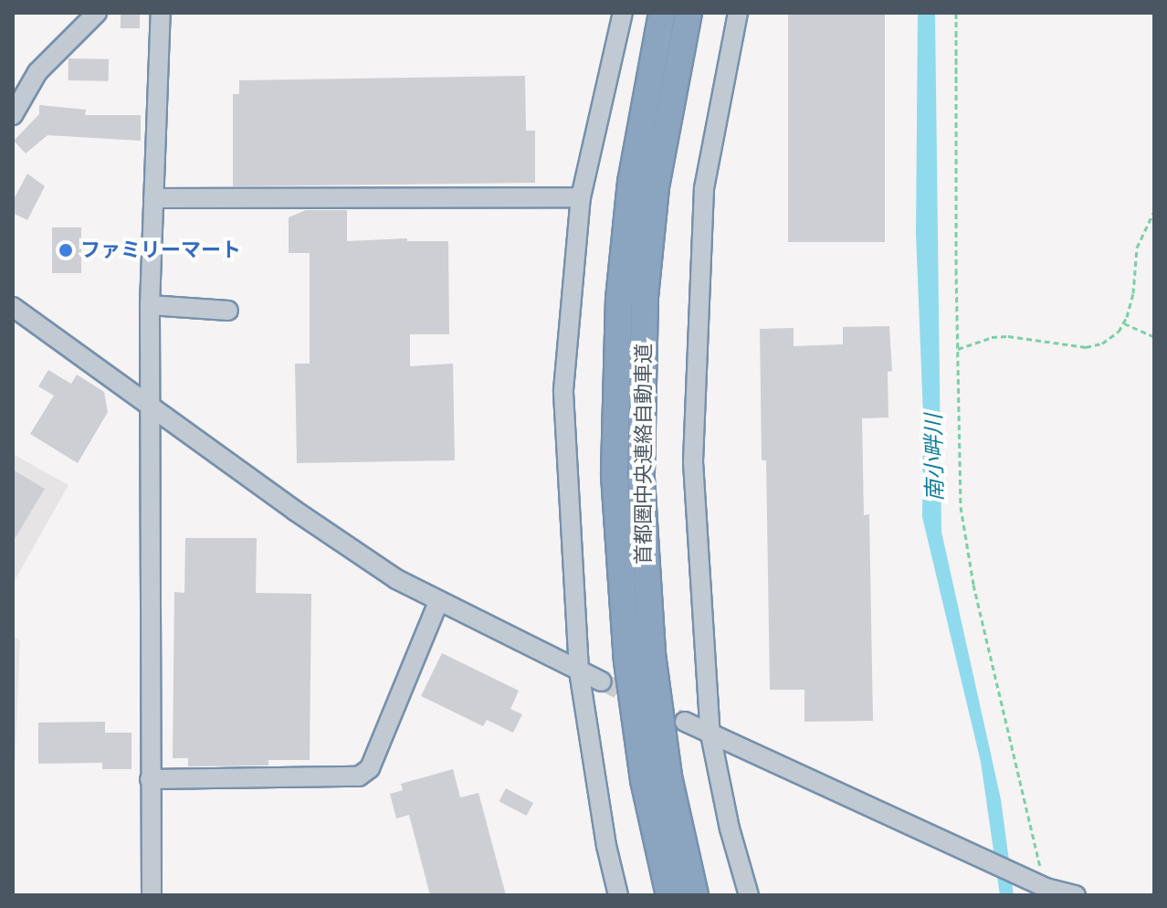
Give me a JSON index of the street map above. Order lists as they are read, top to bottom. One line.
{"streets":{"highway":["首都圏中央連絡自動車道"]},"water":["南小畔川"],"places":["ファミリーマート"]}
